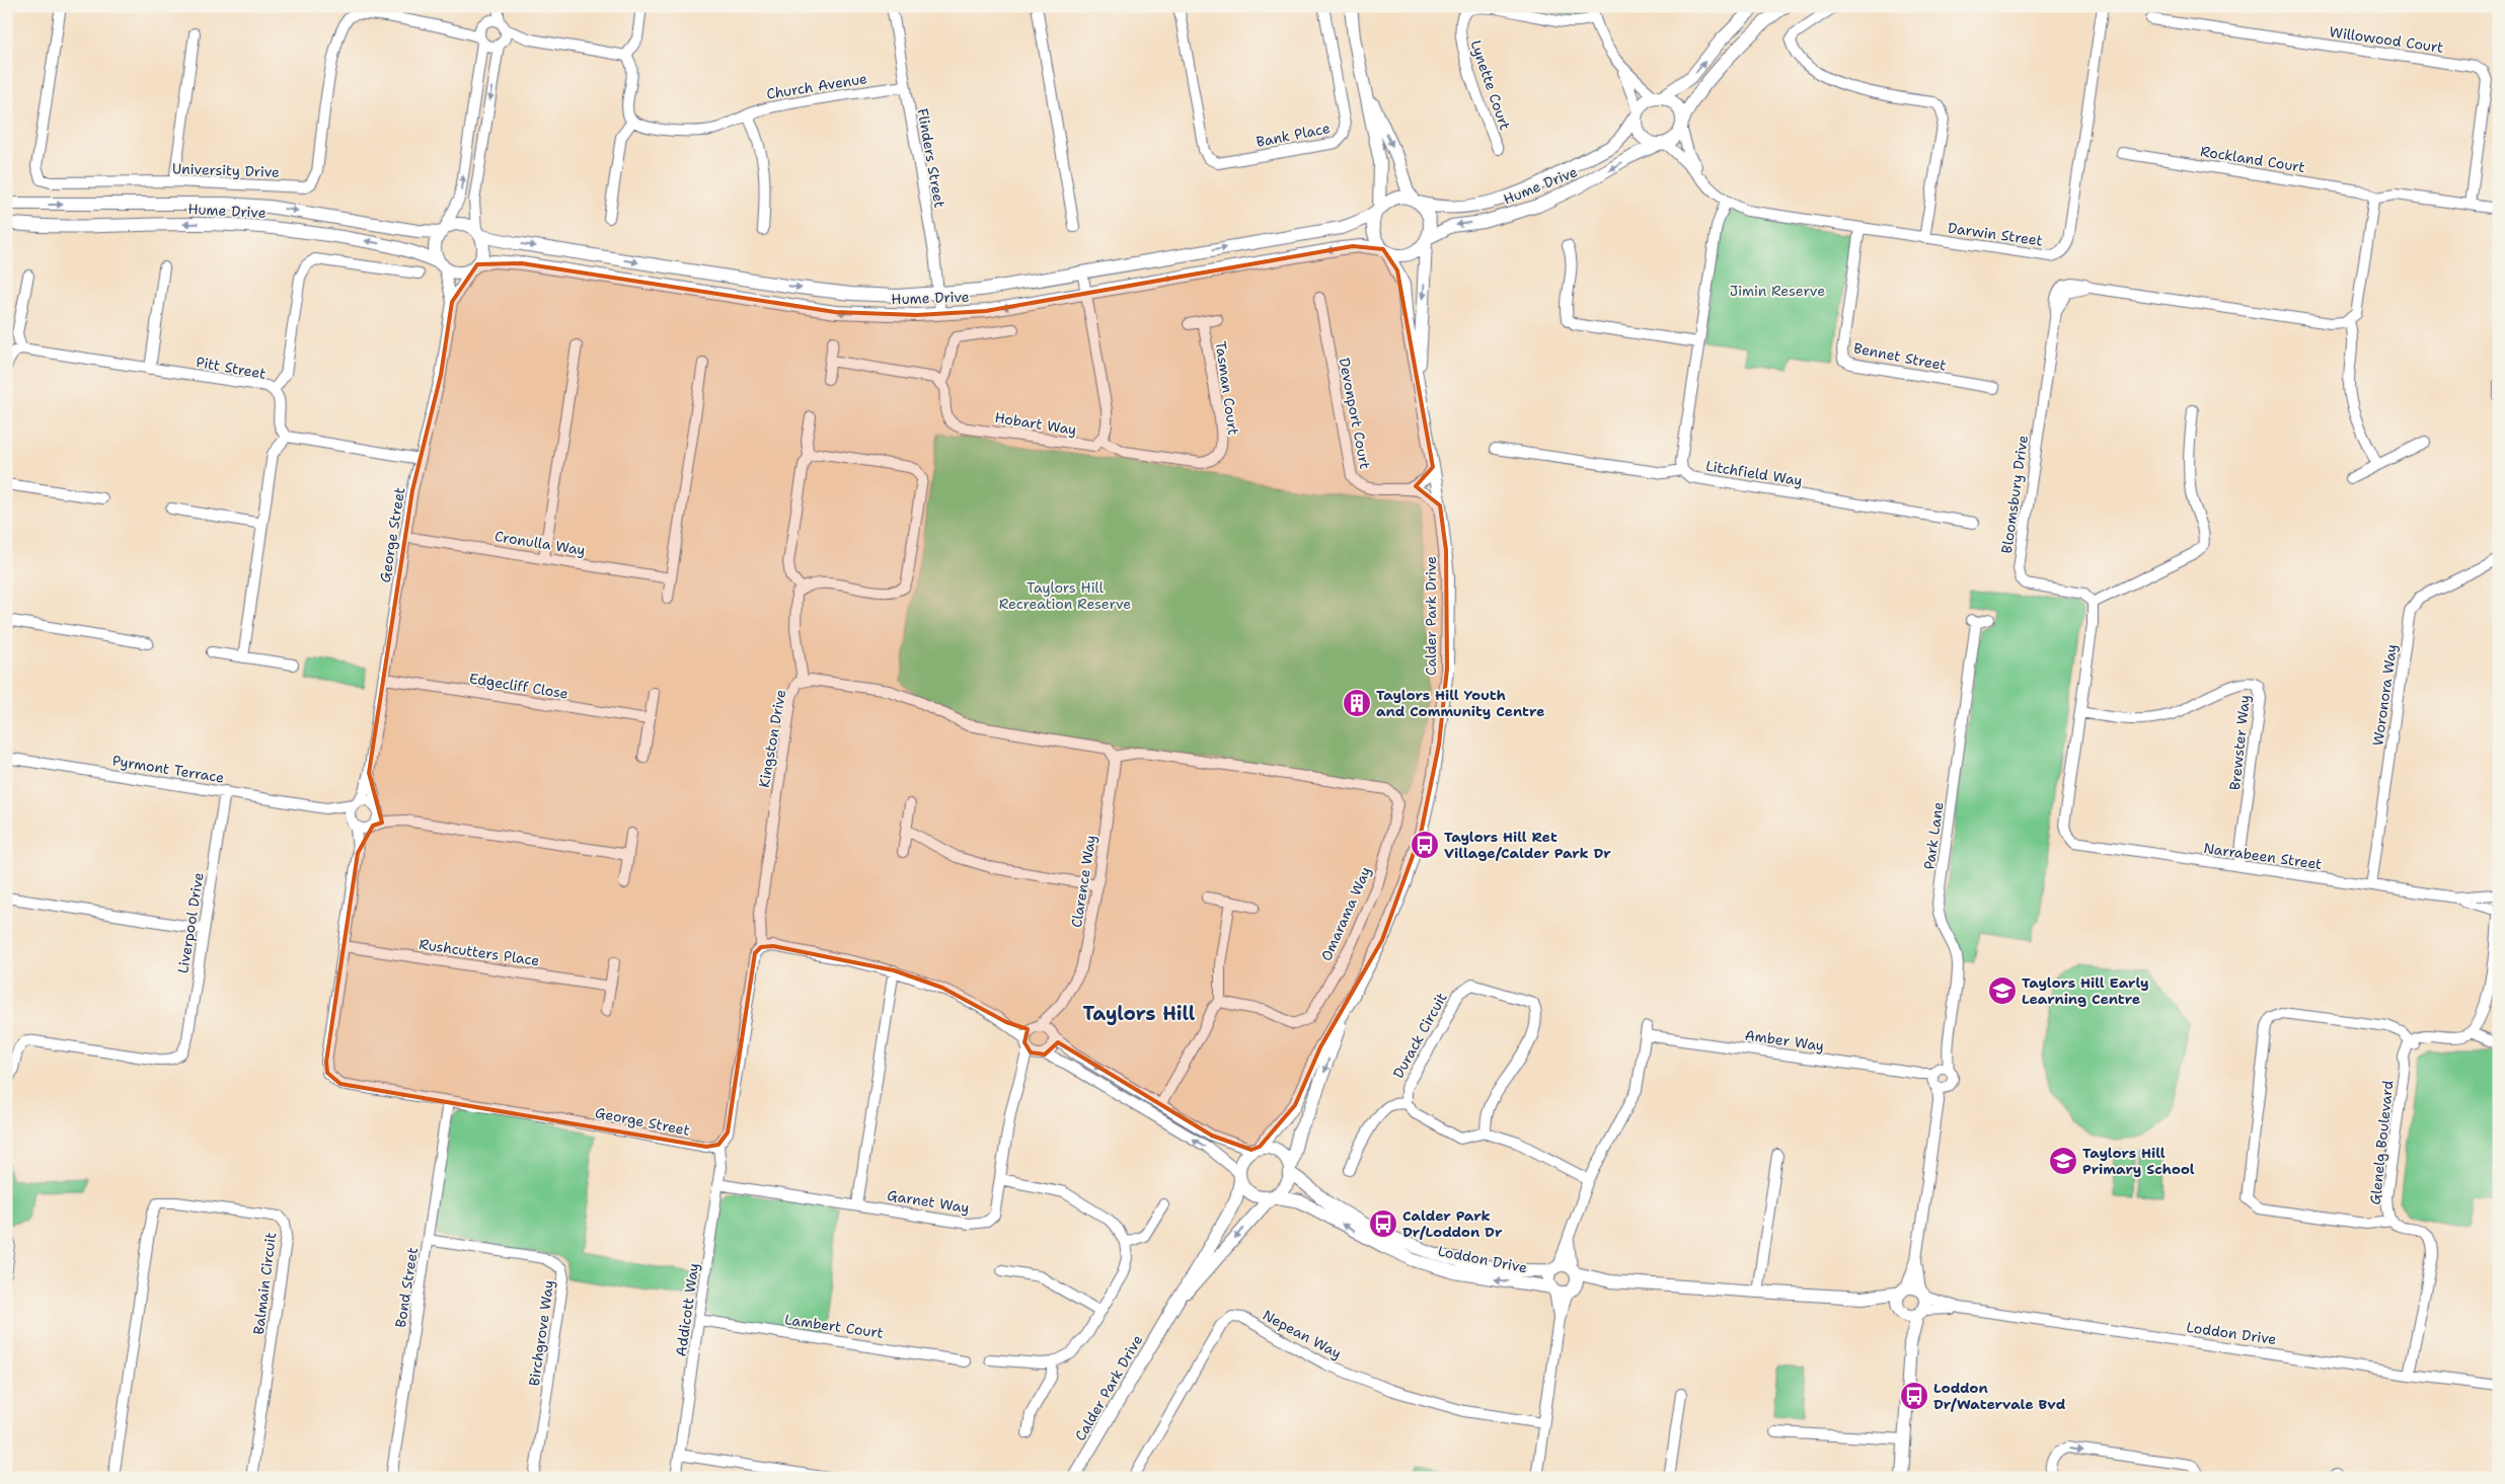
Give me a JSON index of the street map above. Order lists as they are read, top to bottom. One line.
{"streets":{"street":["Willowood Court","Lynette Court","Church Avenue","Bank Place","Flinders Street","Rockland Court","University Drive","Hume Drive","Darwin Street","Bennet Street","Pitt Street","Tasman Court","Devonport Court","Hobart Way","Litchfield Way","Bloomsbury Drive","George Street","Cronulla Way","Calder Park Drive","Edgecliff Close","Woronora Way","Kingston Drive","Brewster Way","Pyrmont Terrace","Park Lane","Narrabeen Street","Clarence Way","Omarama Way","Liverpool Drive","Rushcutters Place","Durack Circuit","Amber Way","Glenelg Boulevard","Garnet Way","Loddon Drive","Balmain Circuit","Bond Street","Addicott Way","Lambert Court","Birchgrove Way","Nepean Way"]},"crossings":[["Church Avenue","Flinders Street"],["Flinders Street","Hume Drive"],["Hume Drive","Darwin Street"],["Hume Drive","George Street"],["Hume Drive","Calder Park Drive"],["Darwin Street","Bennet Street"],["Tasman Court","Hobart Way"],["Devonport Court","Calder Park Drive"],["George Street","Cronulla Way"],["George Street","Edgecliff Close"],["George Street","Pyrmont Terrace"],["George Street","Rushcutters Place"],["George Street","Bond Street"],["George Street","Addicott Way"],["Calder Park Drive","Loddon Drive"],["Woronora Way","Narrabeen Street"],["Kingston Drive","Clarence Way"],["Kingston Drive","Omarama Way"],["Brewster Way","Narrabeen Street"],["Pyrmont Terrace","Liverpool Drive"],["Park Lane","Amber Way"],["Park Lane","Loddon Drive"],["Clarence Way","Omarama Way"],["Clarence Way","Garnet Way"],["Amber Way","Loddon Drive"],["Glenelg Boulevard","Loddon Drive"],["Garnet Way","Addicott Way"],["Bond Street","Birchgrove Way"],["Addicott Way","Lambert Court"]],"districts":["Taylors Hill"],"parks":["Jimin Reserve","Taylors Hill Recreation Reserve"],"places":{"building":["Taylors Hill Youth and Community Centre"],"bus stop":["Taylors Hill Ret Village/Calder Park Dr","Calder Park Dr/Loddon Dr","Loddon Dr/Watervale Bvd"],"school or university":["Taylors Hill Early Learning Centre","Taylors Hill Primary School"]}}
